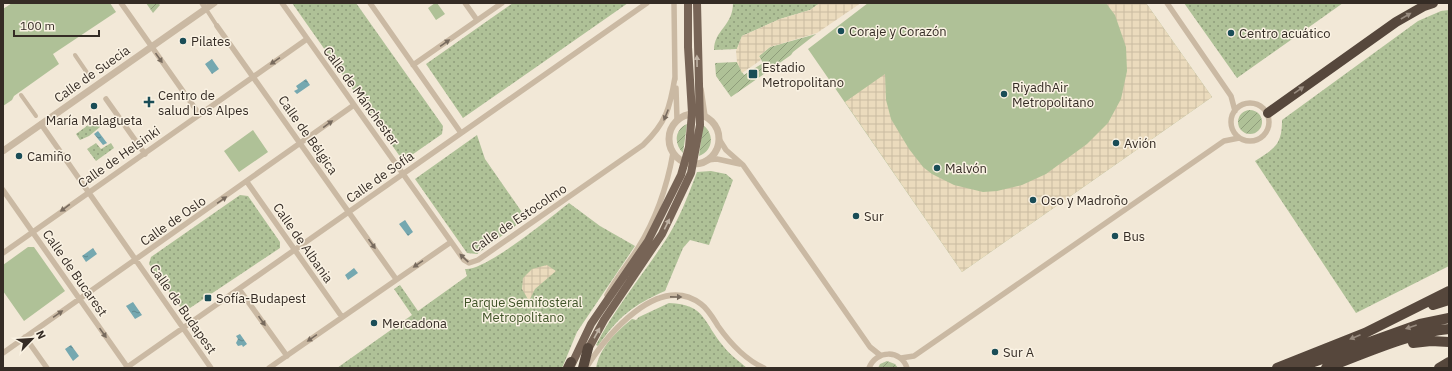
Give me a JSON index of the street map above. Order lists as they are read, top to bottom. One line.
{"streets":{"street":["Calle de Suecia","Calle de Mánchester","Calle de Bélgica","Calle de Helsinki","Calle de Sofía","Calle de Estocolmo","Calle de Oslo","Calle de Albania","Calle de Bucarest","Calle de Budapest"]},"crossings":[["Calle de Suecia","Calle de Bélgica"],["Calle de Suecia","Calle de Budapest"],["Calle de Mánchester","Calle de Helsinki"],["Calle de Mánchester","Calle de Sofía"],["Calle de Mánchester","Calle de Estocolmo"],["Calle de Mánchester","Calle de Oslo"],["Calle de Bélgica","Calle de Helsinki"],["Calle de Bélgica","Calle de Sofía"],["Calle de Bélgica","Calle de Estocolmo"],["Calle de Bélgica","Calle de Oslo"],["Calle de Helsinki","Calle de Bucarest"],["Calle de Helsinki","Calle de Budapest"],["Calle de Sofía","Calle de Albania"],["Calle de Sofía","Calle de Bucarest"],["Calle de Sofía","Calle de Budapest"],["Calle de Estocolmo","Calle de Albania"],["Calle de Oslo","Calle de Albania"],["Calle de Oslo","Calle de Bucarest"],["Calle de Oslo","Calle de Budapest"]],"one_way":["Calle de Helsinki","Calle de Estocolmo","Calle de Oslo","Calle de Bucarest"],"parks":["Parque Semifosteral Metropolitano"],"places":{"other":["Coraje y Corazón","Centro acuático","Pilates","RiyadhAir Metropolitano","María Malagueta","Avión","Camiño","Malvón","Oso y Madroño","Sur","Bus","Mercadona","Sur A"],"transit":["Estadio Metropolitano","Sofía-Budapest"],"health":["Centro de salud Los Alpes"]},"scale_bar":"100 m","north":"top right"}
